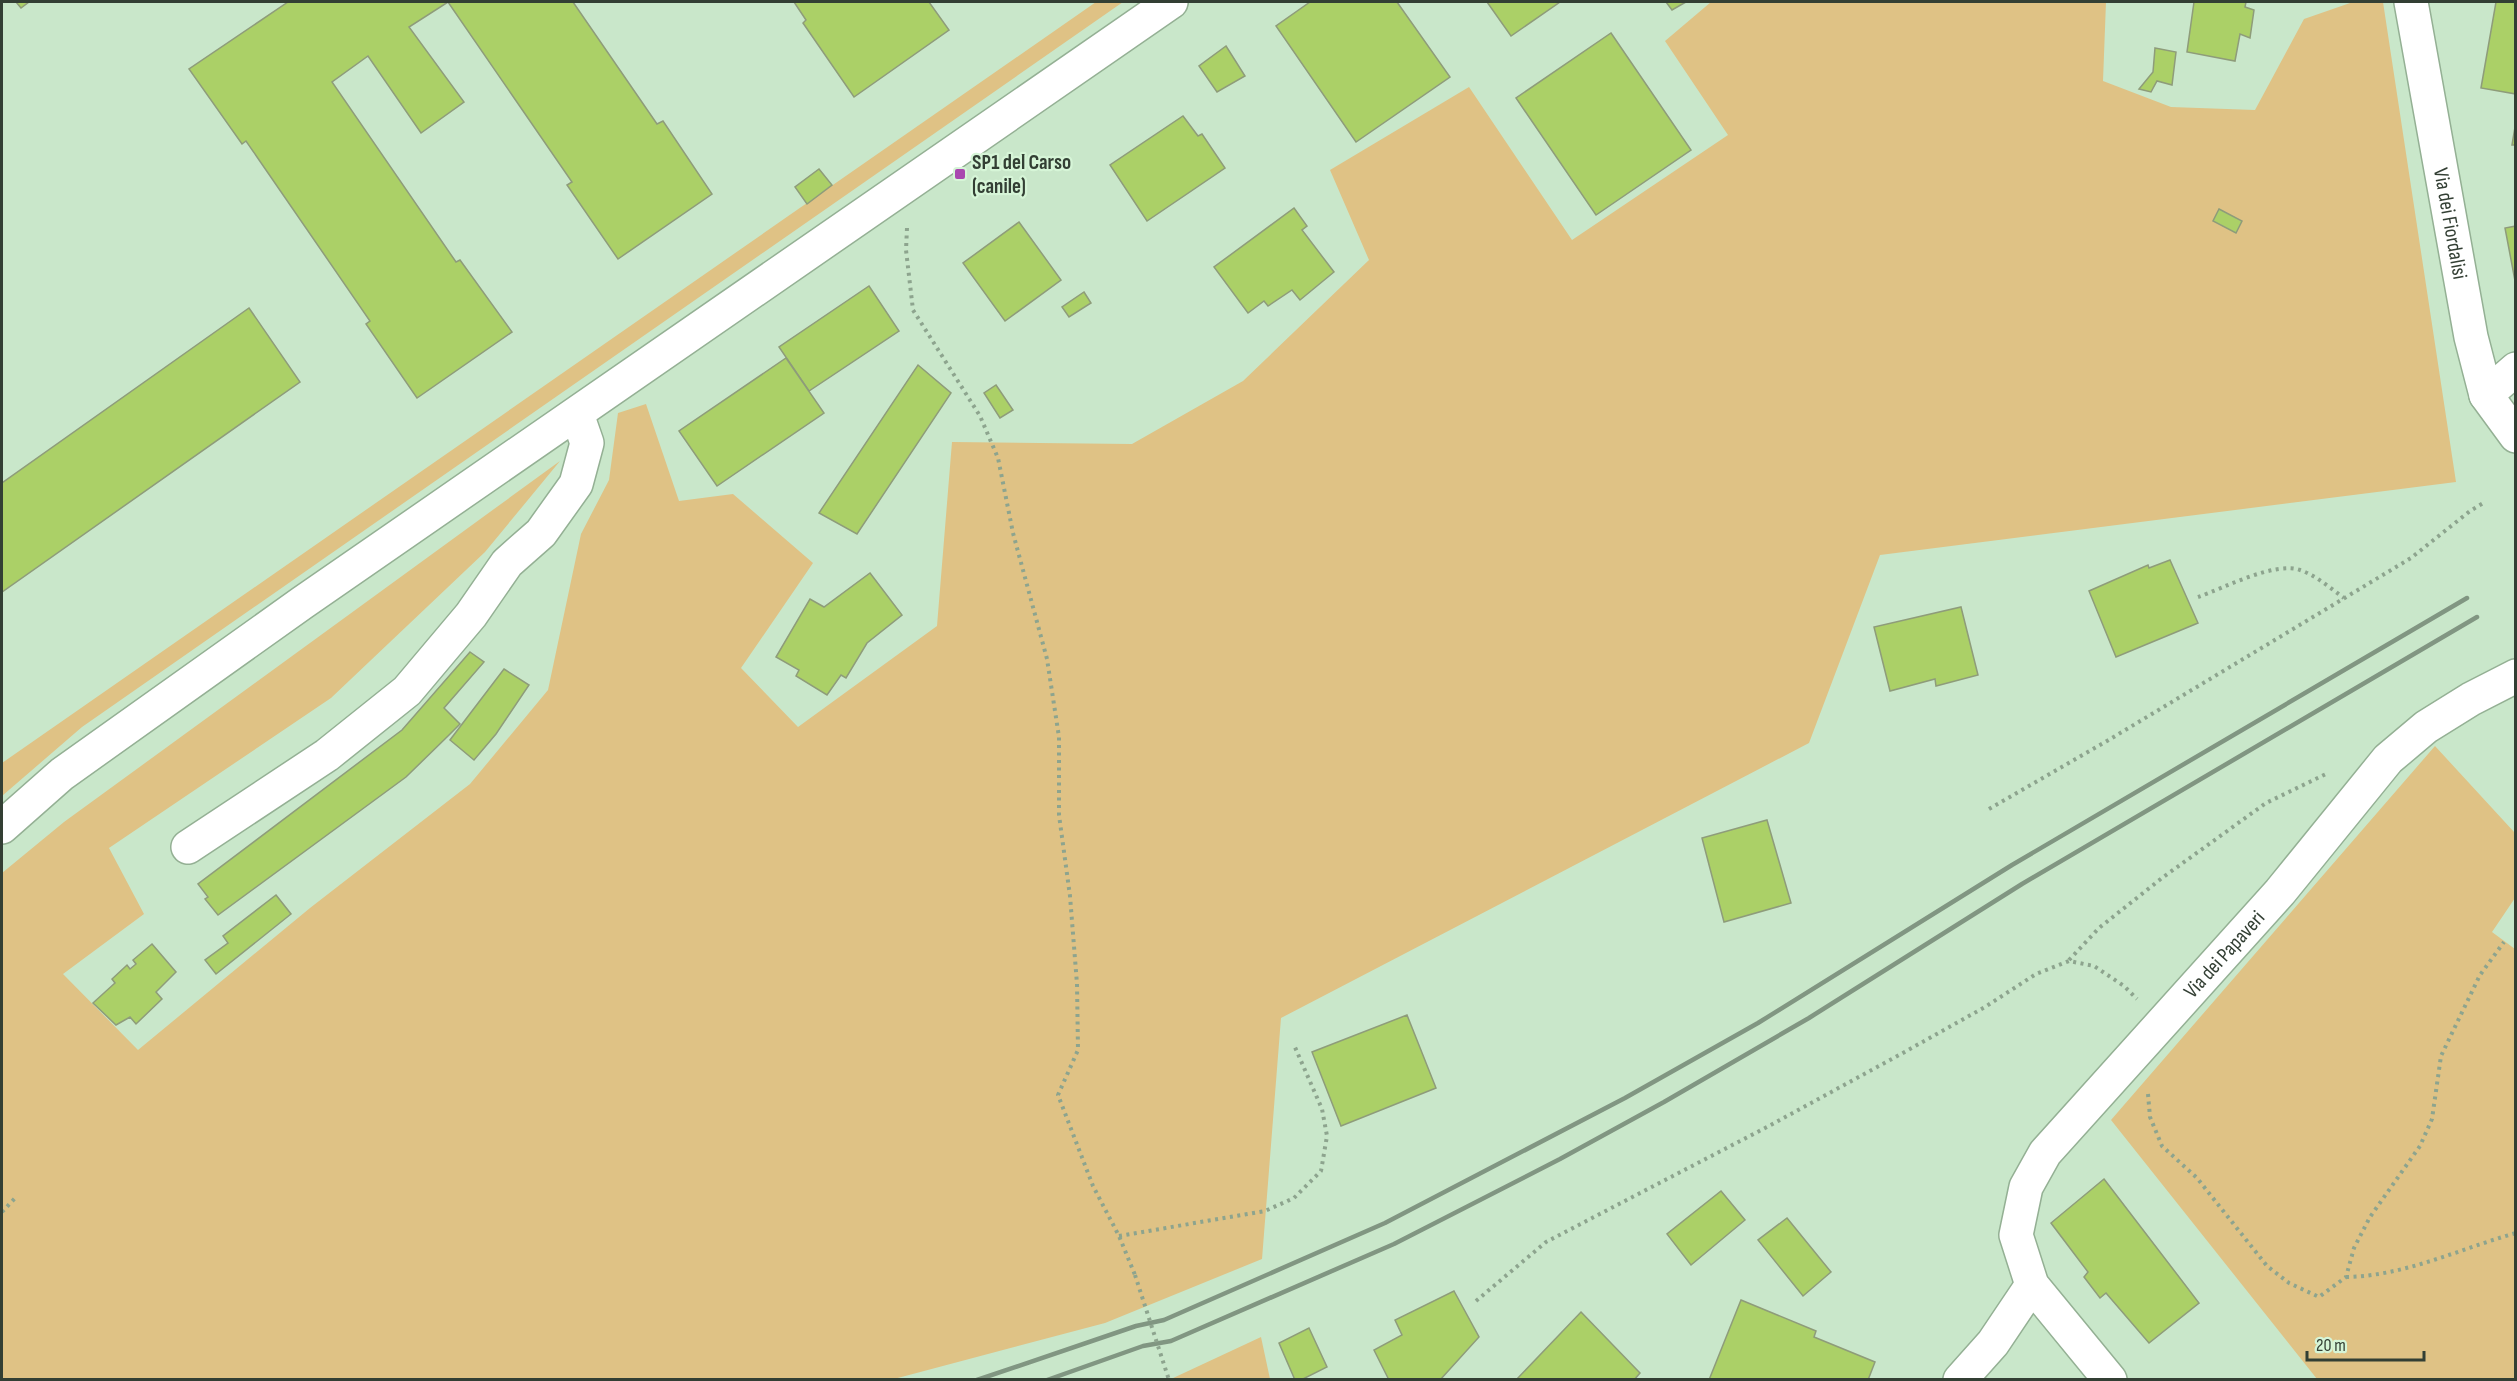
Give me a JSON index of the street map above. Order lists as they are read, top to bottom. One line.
{"streets":{"street":["Via dei Fiordalisi","Via dei Papaveri"]},"places":{"transit":["SP1 del Carso (canile)"]},"scale_bar":"20 m"}
